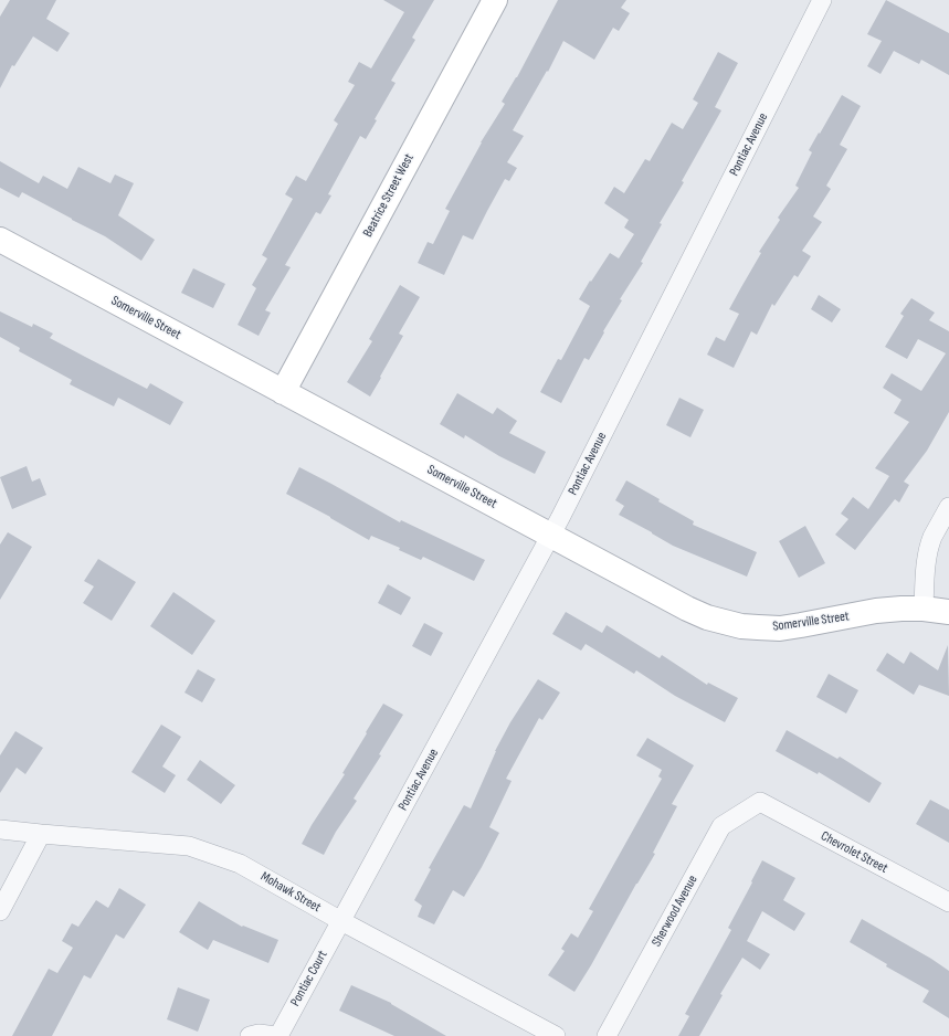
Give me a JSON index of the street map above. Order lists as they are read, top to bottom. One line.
{"streets":{"street":["Pontiac Avenue","Beatrice Street West","Somerville Street","Chevrolet Street","Mohawk Street","Sherwood Avenue","Pontiac Court"]},"crossings":[["Pontiac Avenue","Somerville Street"],["Pontiac Avenue","Mohawk Street"],["Pontiac Avenue","Pontiac Court"],["Beatrice Street West","Somerville Street"],["Chevrolet Street","Sherwood Avenue"],["Mohawk Street","Pontiac Court"]]}
